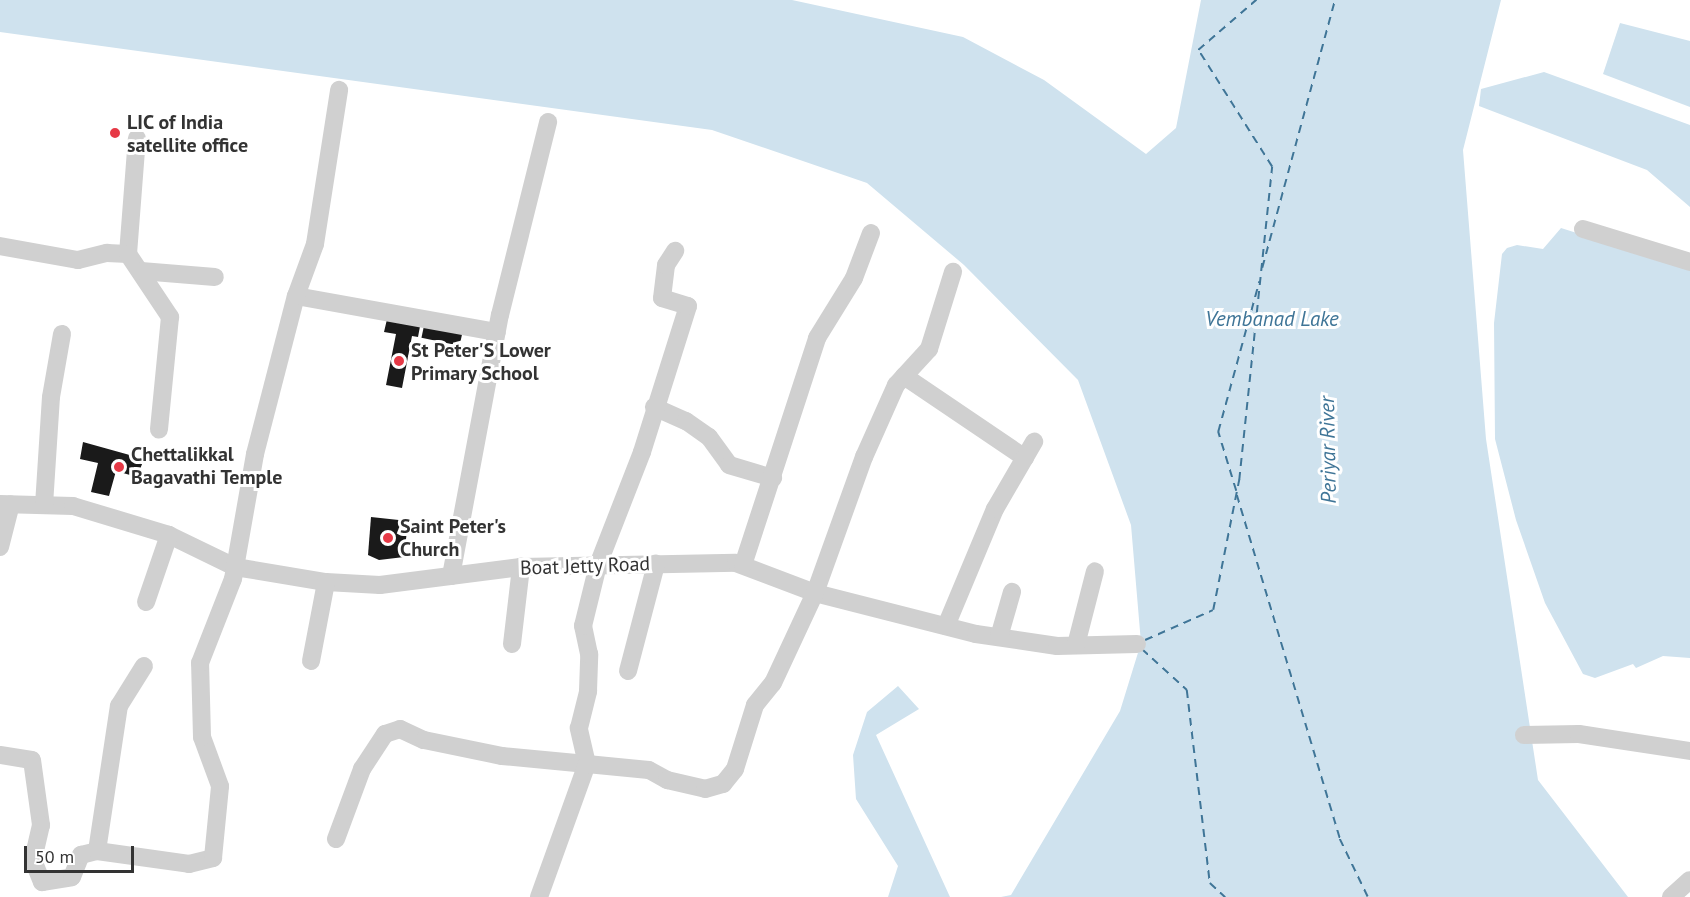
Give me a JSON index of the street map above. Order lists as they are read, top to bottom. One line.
{"streets":{"street":["Boat Jetty Road"]},"water":["Vembanad Lake","Periyar River"],"places":["LIC of India satellite office","St Peter'S Lower Primary School","Chettalikkal Bagavathi Temple","Saint Peter's Church"],"scale_bar":"50 m"}
